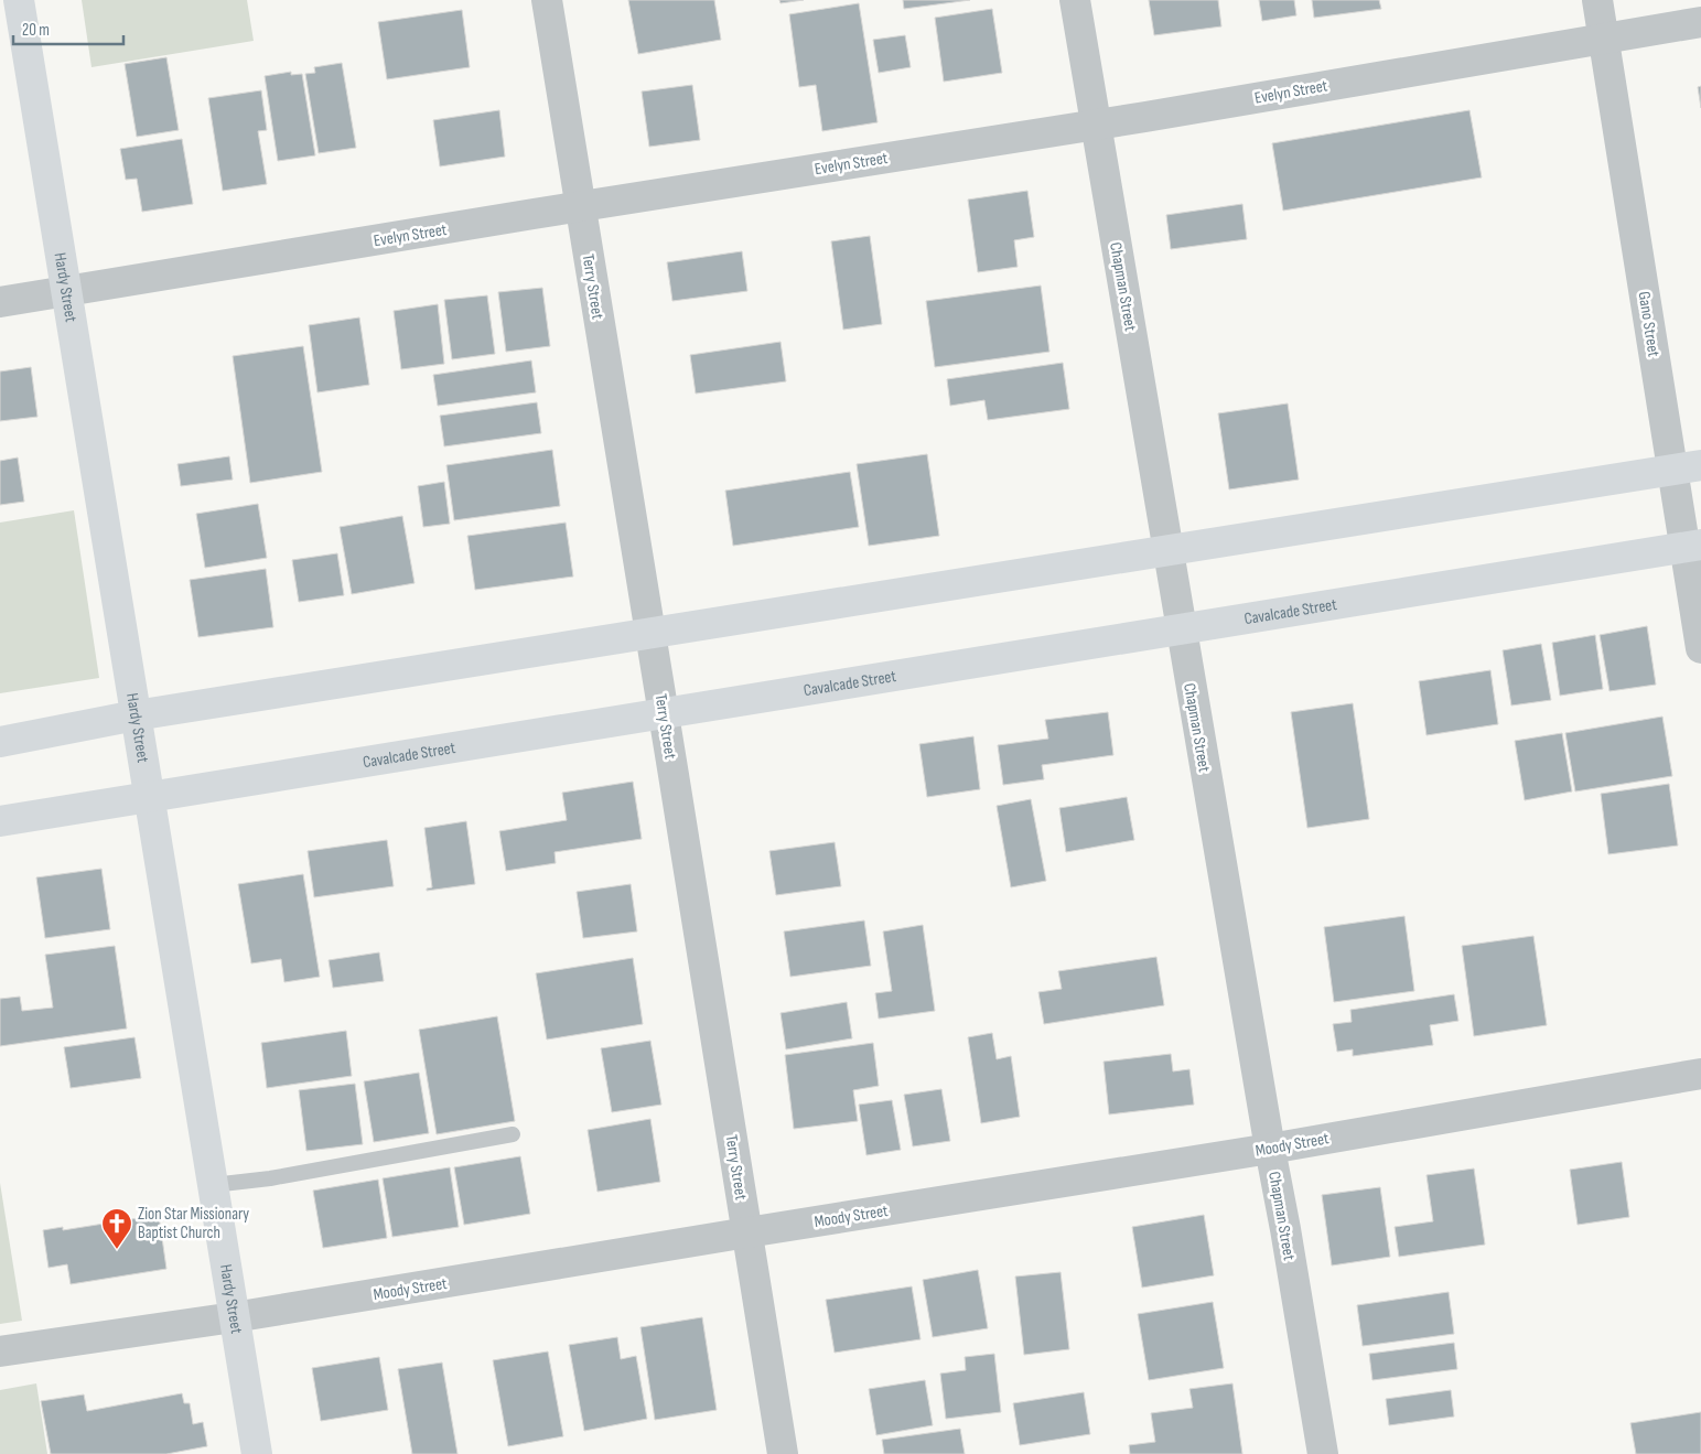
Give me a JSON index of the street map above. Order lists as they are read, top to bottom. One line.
{"streets":{"main road":["Hardy Street","Cavalcade Street"],"street":["Evelyn Street","Terry Street","Chapman Street","Gano Street","Moody Street"]},"crossings":[["Evelyn Street","Hardy Street"],["Evelyn Street","Terry Street"],["Evelyn Street","Chapman Street"],["Evelyn Street","Gano Street"],["Hardy Street","Cavalcade Street"],["Hardy Street","Moody Street"],["Terry Street","Cavalcade Street"],["Terry Street","Moody Street"],["Chapman Street","Cavalcade Street"],["Chapman Street","Moody Street"],["Gano Street","Cavalcade Street"]],"places":{"church":["Zion Star Missionary Baptist Church"]},"scale_bar":"20 m"}
